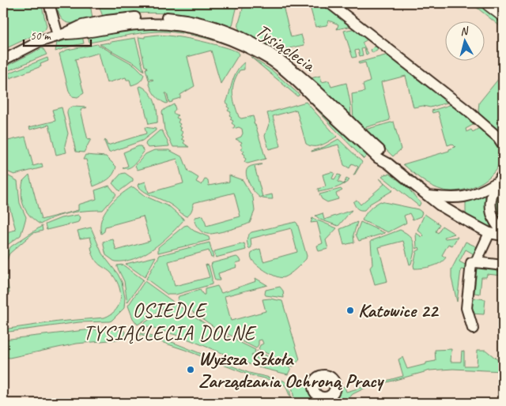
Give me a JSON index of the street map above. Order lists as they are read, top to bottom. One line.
{"streets":{"street":["Tysiąclecia"]},"districts":["OSIEDLE TYSIĄCLECIA DOLNE"],"places":["Katowice 22","Wyższa Szkoła Zarządzania Ochroną Pracy"],"scale_bar":"50 m","north":"top"}
